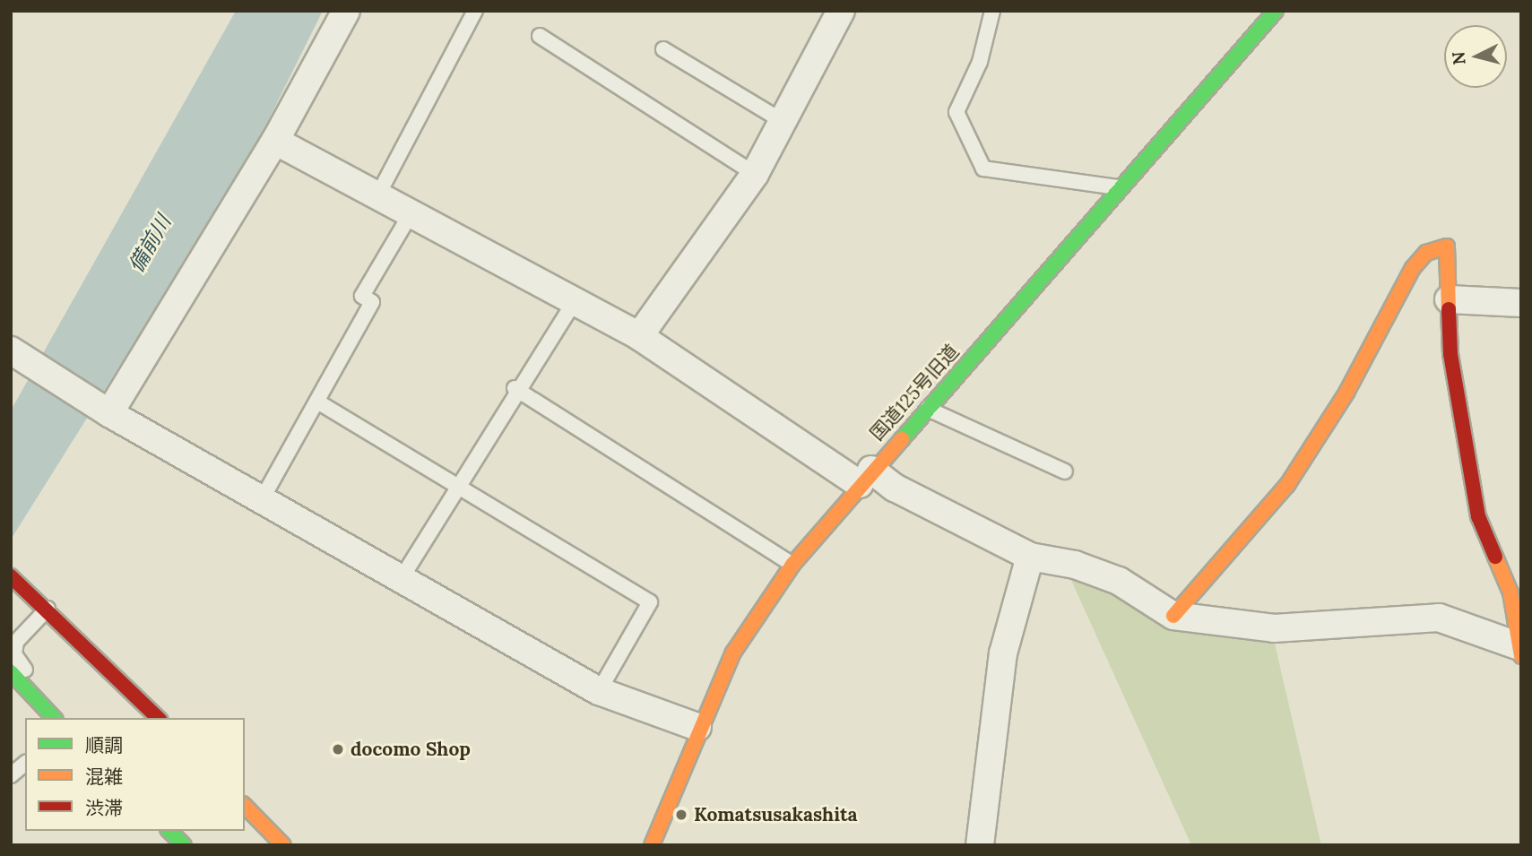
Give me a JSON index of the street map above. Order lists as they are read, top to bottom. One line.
{"streets":{"street":["国道125号旧道"]},"water":["備前川"],"places":["docomo Shop","Komatsusakashita"],"legend":["順調","混雑","渋滞"],"north":"left"}
